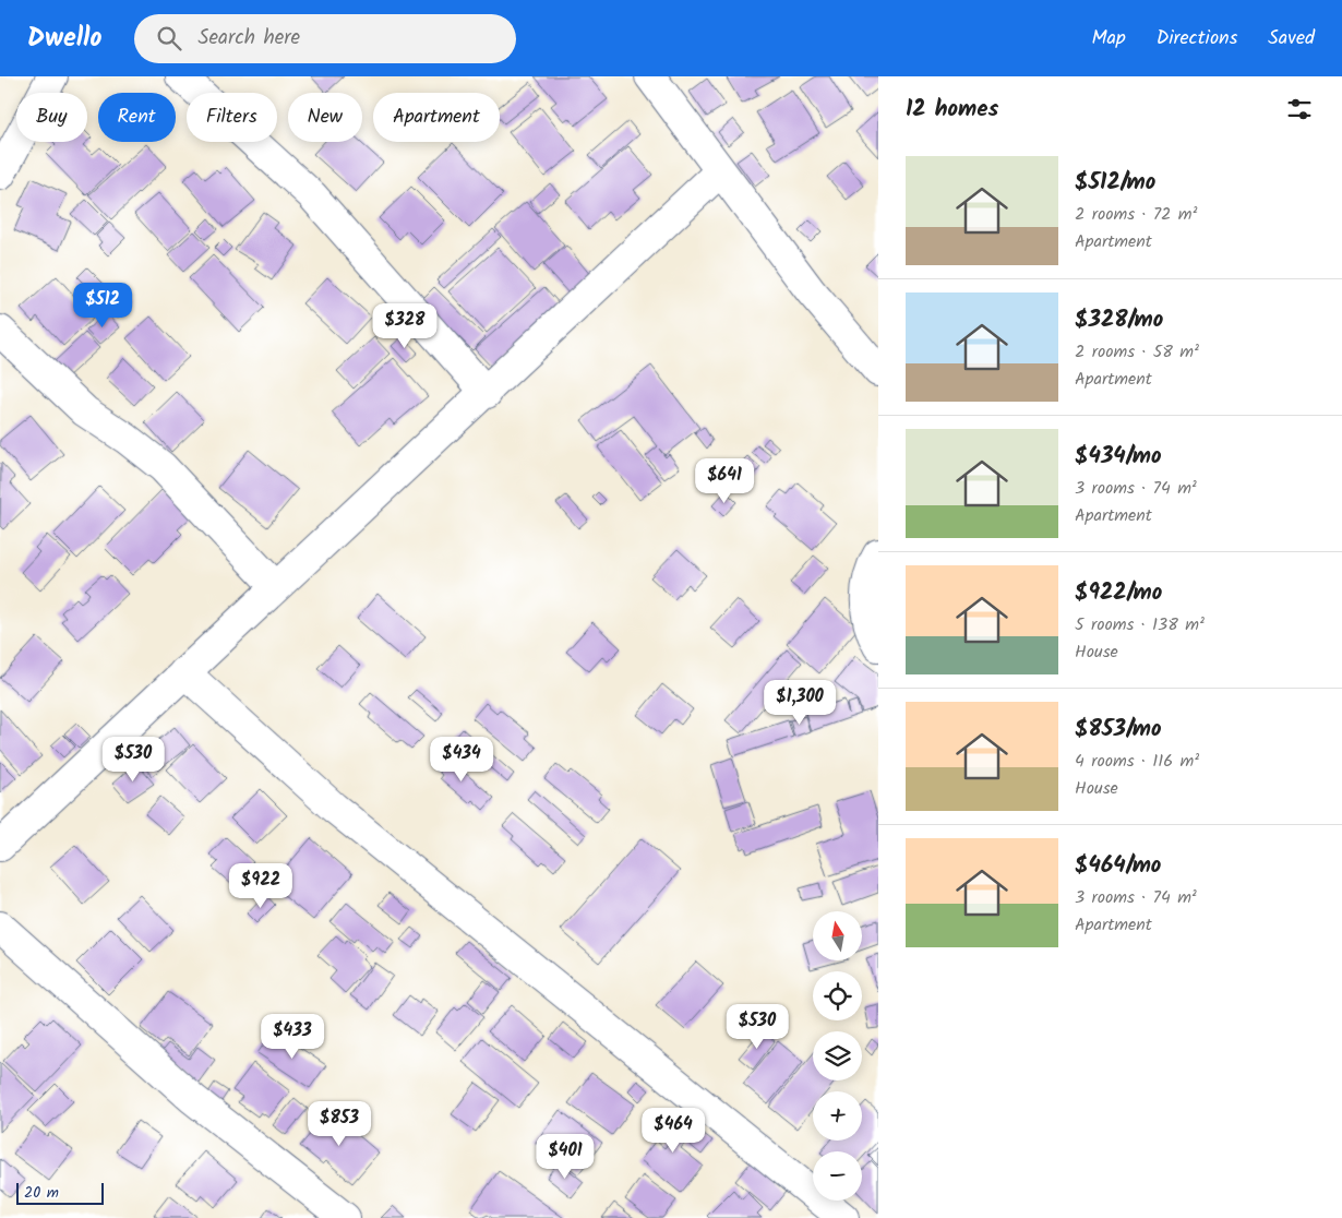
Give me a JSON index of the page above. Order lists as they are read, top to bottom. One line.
{"scale_bar":"20 m","north":"top","page":{"header":"Dwello","search":"Search here","nav":["Map","Directions","Saved"],"heading":"12 homes","chip":["Buy","Rent","Filters","New","Apartment"],"list":[{"name":"$512/mo","note":"2 rooms · 72 m² · Apartment"},{"name":"$328/mo","note":"2 rooms · 58 m² · Apartment"},{"name":"$434/mo","note":"3 rooms · 74 m² · Apartment"},{"name":"$922/mo","note":"5 rooms · 138 m² · House"},{"name":"$853/mo","note":"4 rooms · 116 m² · House"},{"name":"$464/mo","note":"3 rooms · 74 m² · Apartment"}],"price":["$512","$328","$641","$1,300","$530","$434","$922","$530","$433","$853","$464","$401"],"map_buttons":["+","−"],"scale":"20 m"}}
